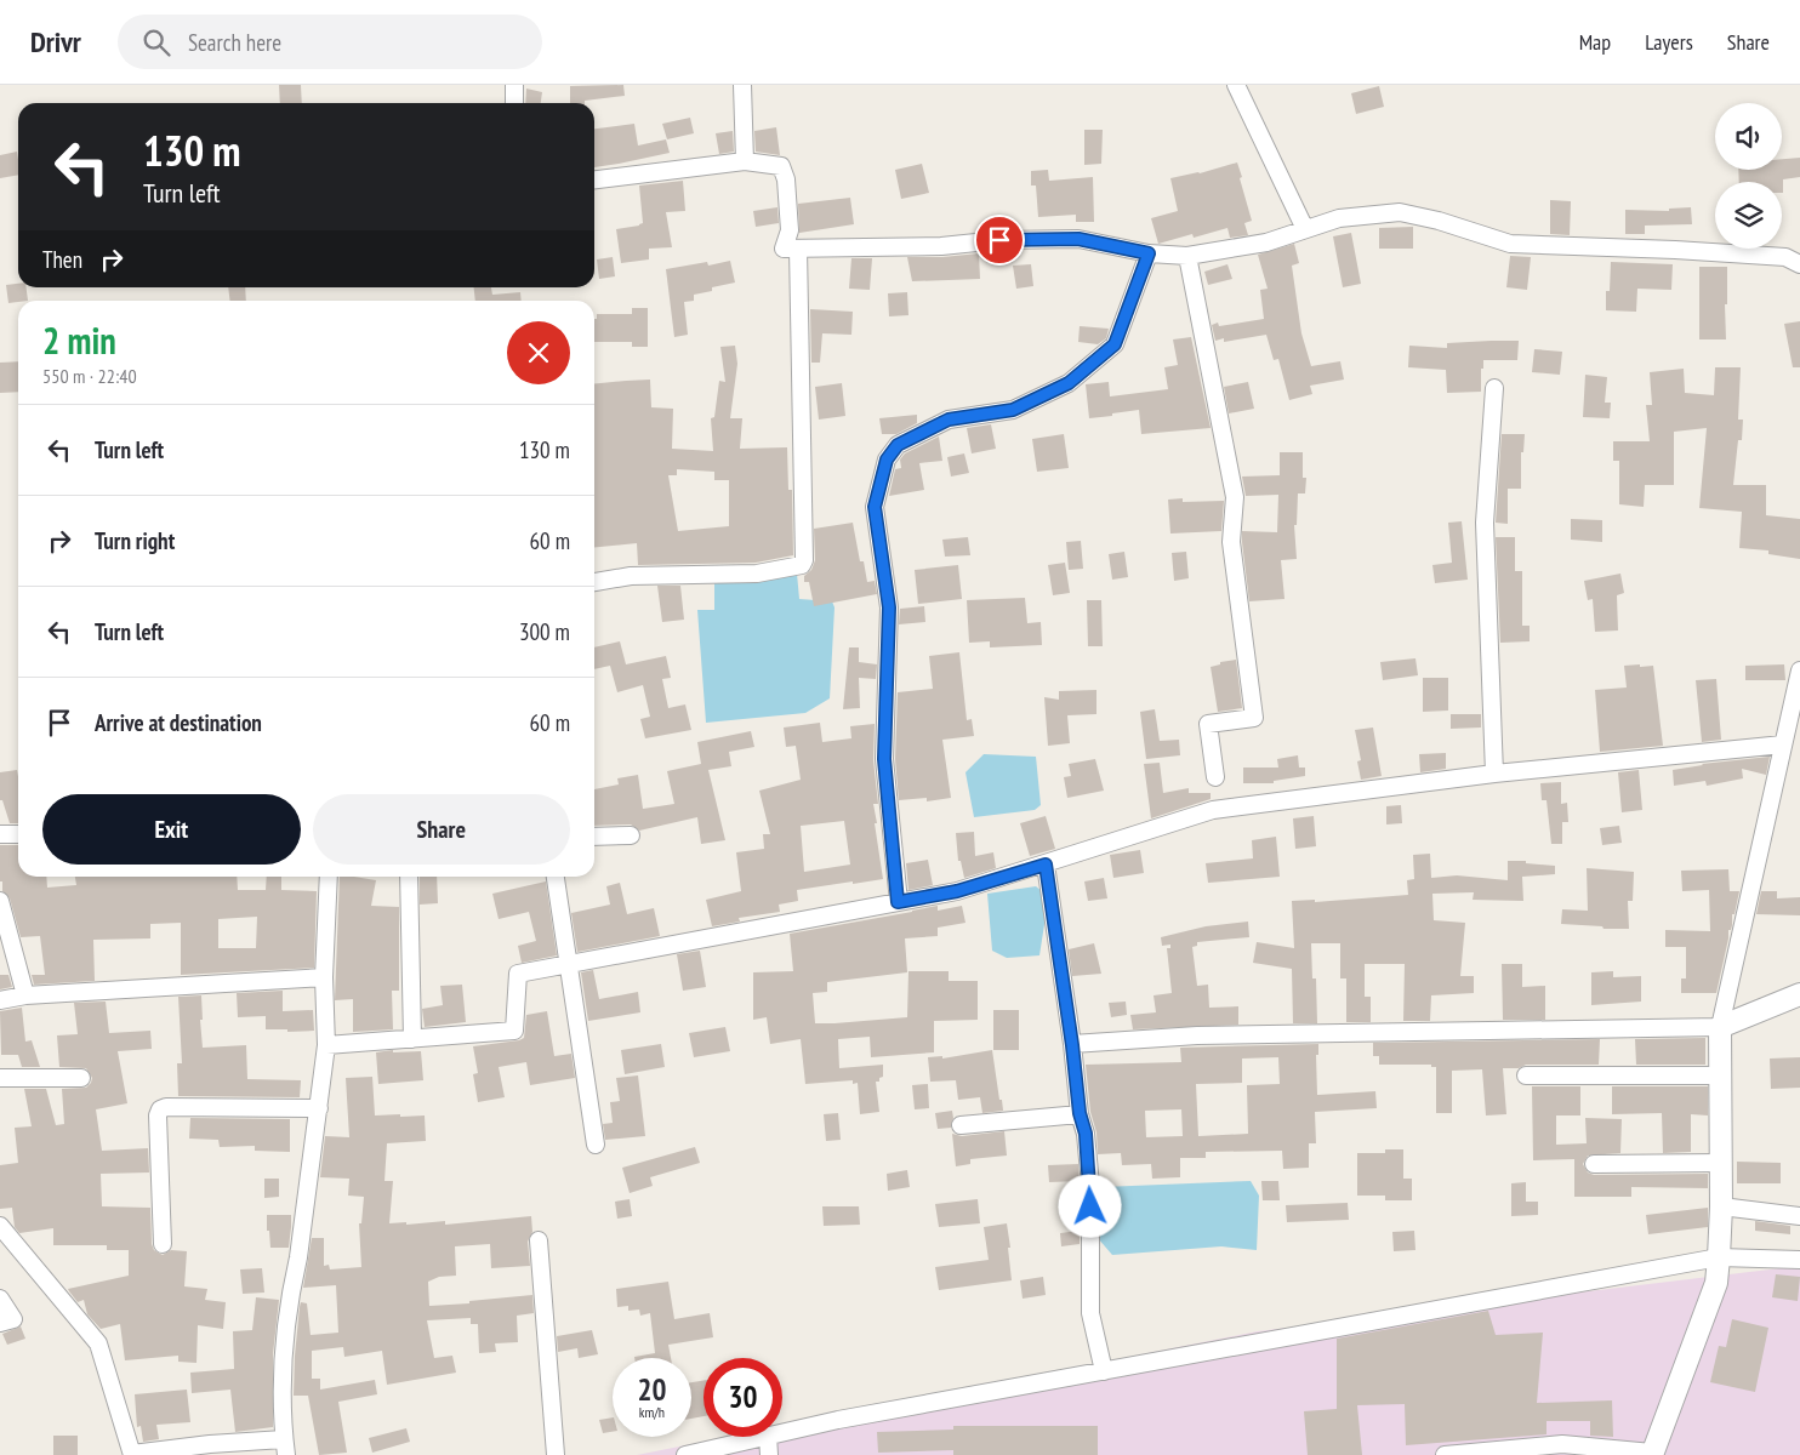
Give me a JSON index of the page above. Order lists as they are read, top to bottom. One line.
{"page":{"header":"Drivr","search":"Search here","nav":["Map","Layers","Share"],"turn":["130 m","Turn left"],"then":"Then","heading":["2 min","550 m · 22:40"],"list":[{"name":"Turn left","value":"130 m"},{"name":"Turn right","value":"60 m"},{"name":"Turn left","value":"300 m"},{"name":"Arrive at destination","value":"60 m"}],"buttons":["Exit","Share"],"speed":"20 km/h","limit":"30"}}
